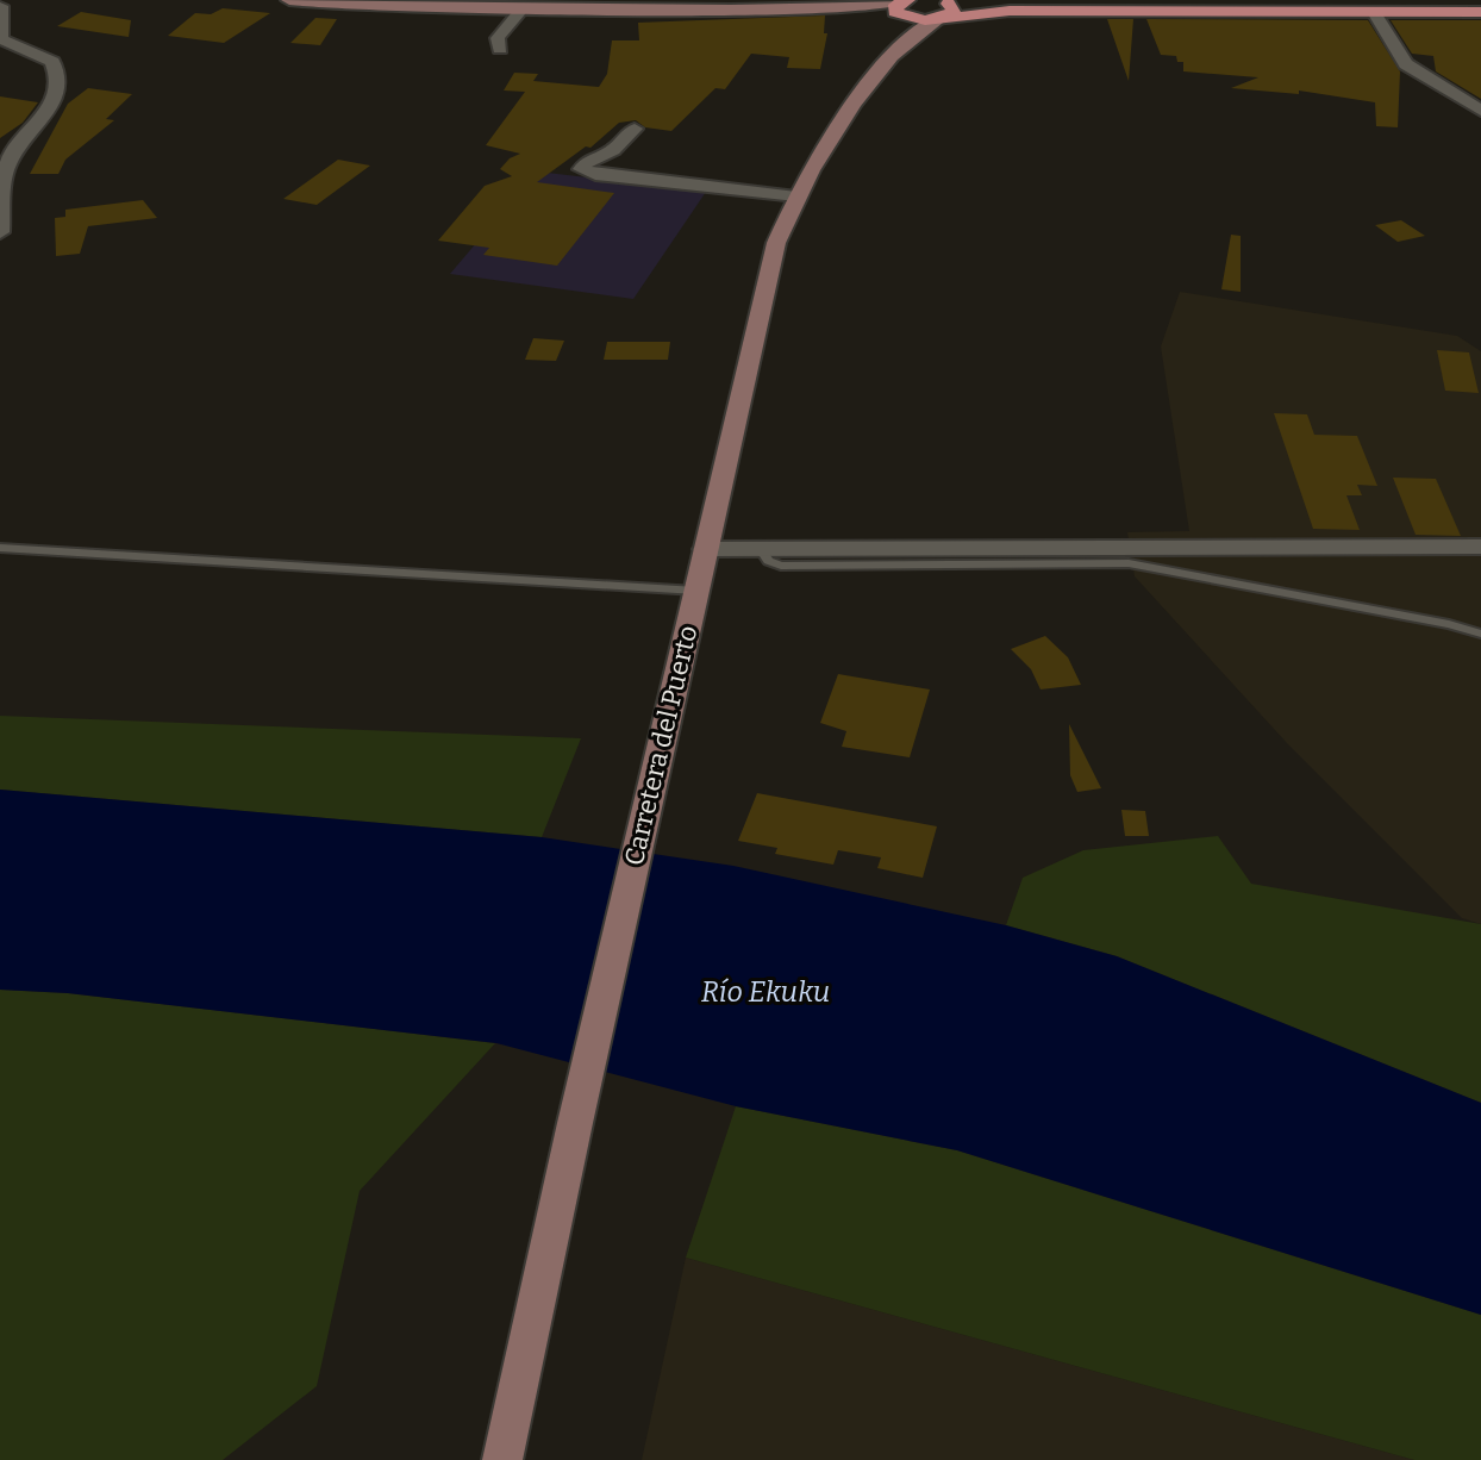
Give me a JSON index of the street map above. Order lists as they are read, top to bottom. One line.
{"streets":{"main road":["Carretera del Puerto"]},"water":["Río Ekuku"]}
